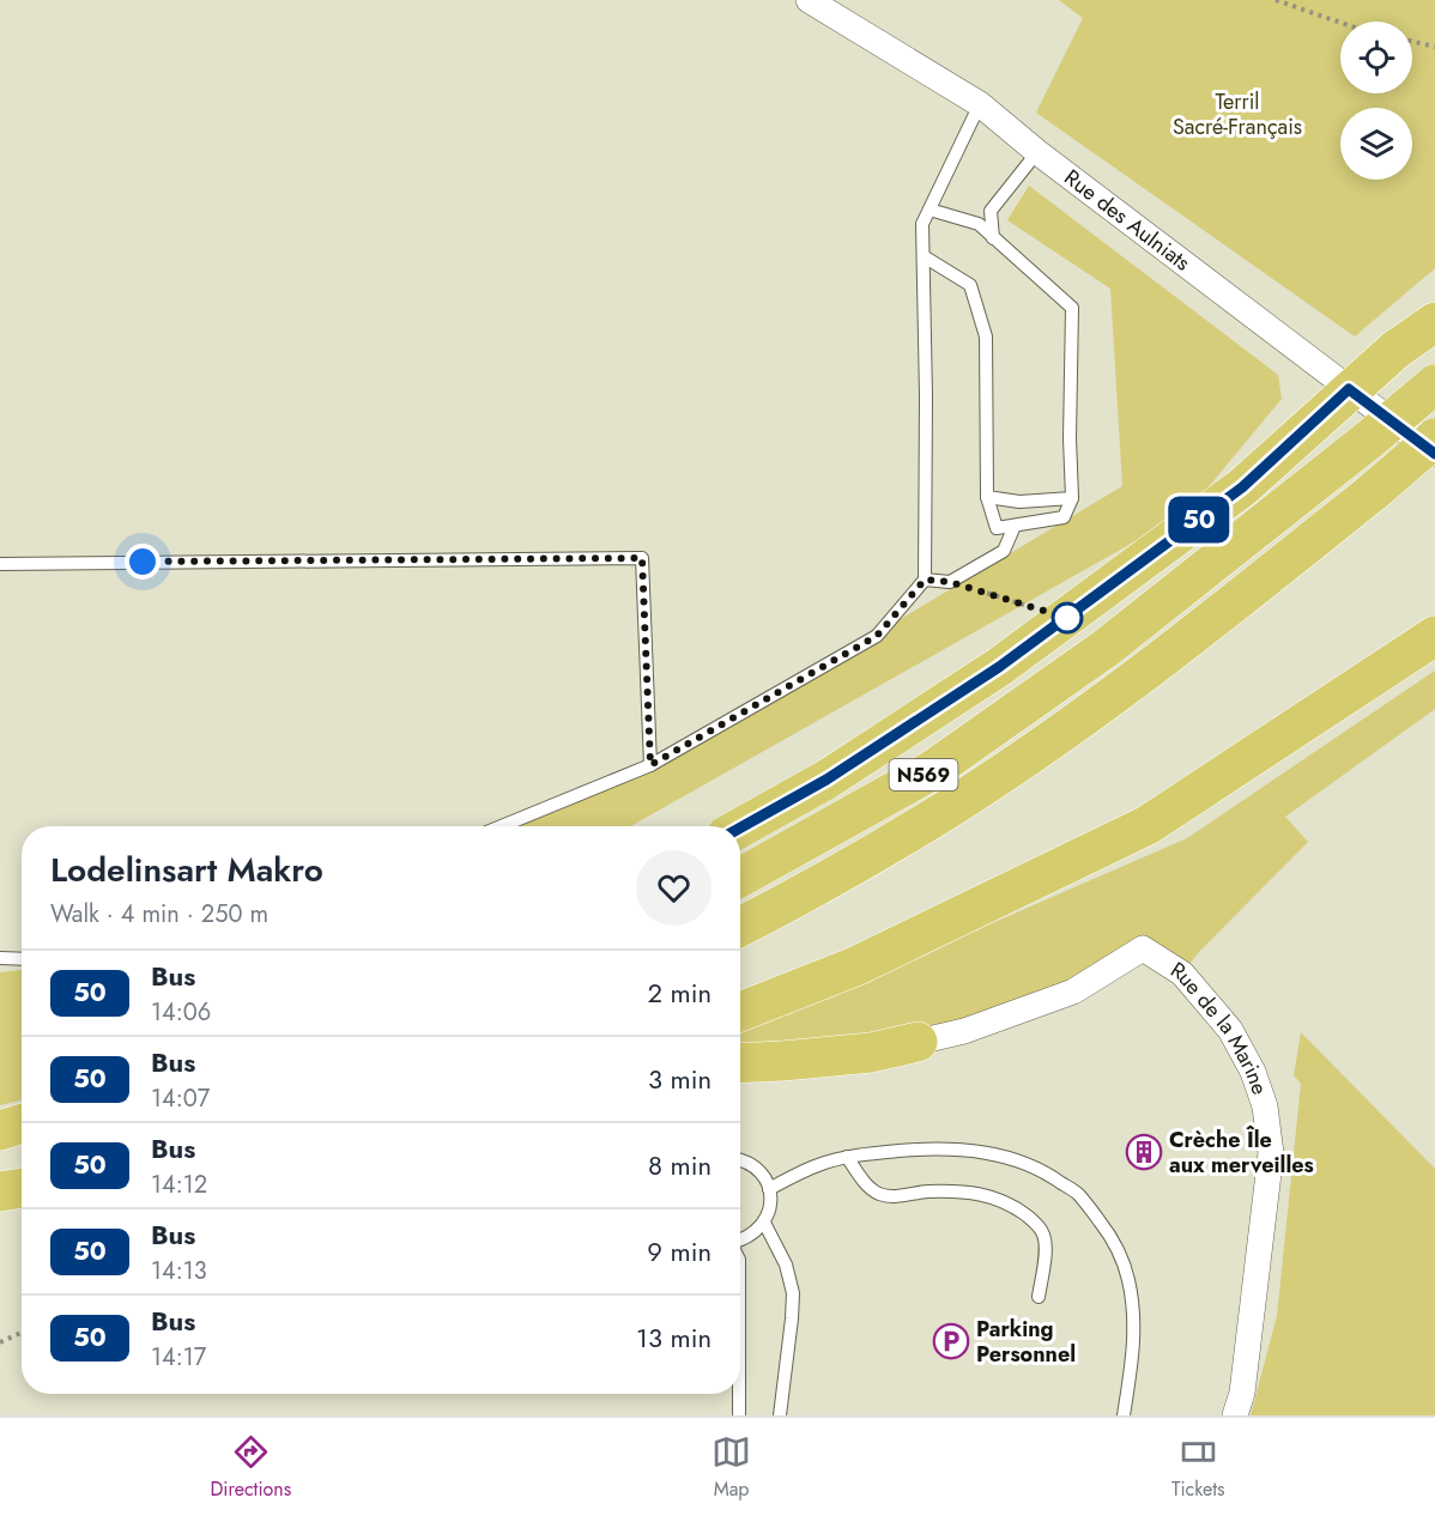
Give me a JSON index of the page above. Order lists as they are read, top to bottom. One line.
{"streets":{"highway":["N569"],"street":["Rue des Aulniats","Rue de la Marine"]},"parks":["Terril Sacré-Français"],"places":{"building":["Crèche Île aux merveilles"],"parking":["Parking Personnel"]},"lines":["bus line 50"],"page":{"on_map":"50","heading":["Lodelinsart Makro","Walk · 4 min · 250 m"],"list":[{"mark":"50","name":"Bus","note":"14:06","value":"2 min"},{"mark":"50","name":"Bus","note":"14:07","value":"3 min"},{"mark":"50","name":"Bus","note":"14:12","value":"8 min"},{"mark":"50","name":"Bus","note":"14:13","value":"9 min"},{"mark":"50","name":"Bus","note":"14:17","value":"13 min"}],"tabs":["Directions","Map","Tickets"]}}
